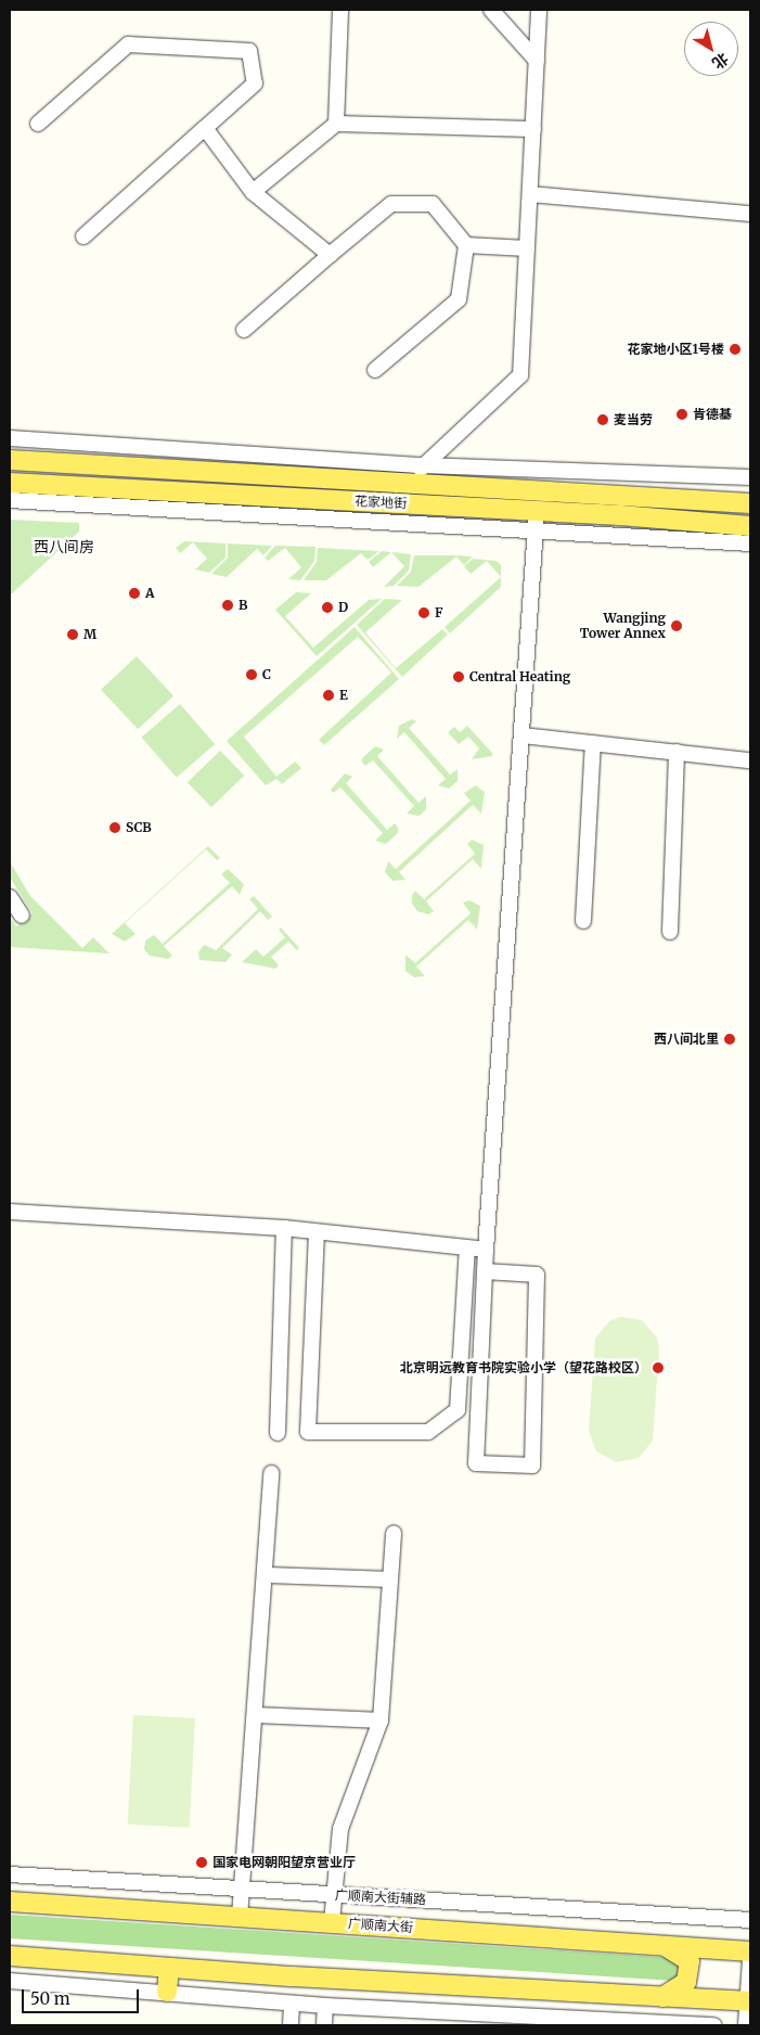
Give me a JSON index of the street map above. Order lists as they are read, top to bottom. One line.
{"streets":{"main road":["花家地街","广顺南大街"],"street":["广顺南大街辅路"]},"districts":["西八间房"],"places":["花家地小区1号楼","肯德基","麦当劳","A","B","D","F","Wangjing Tower Annex","M","C","Central Heating","E","SCB","西八间北里","北京明远教育书院实验小学（望花路校区）","国家电网朝阳望京营业厅"],"scale_bar":"50 m","north":"bottom right"}
